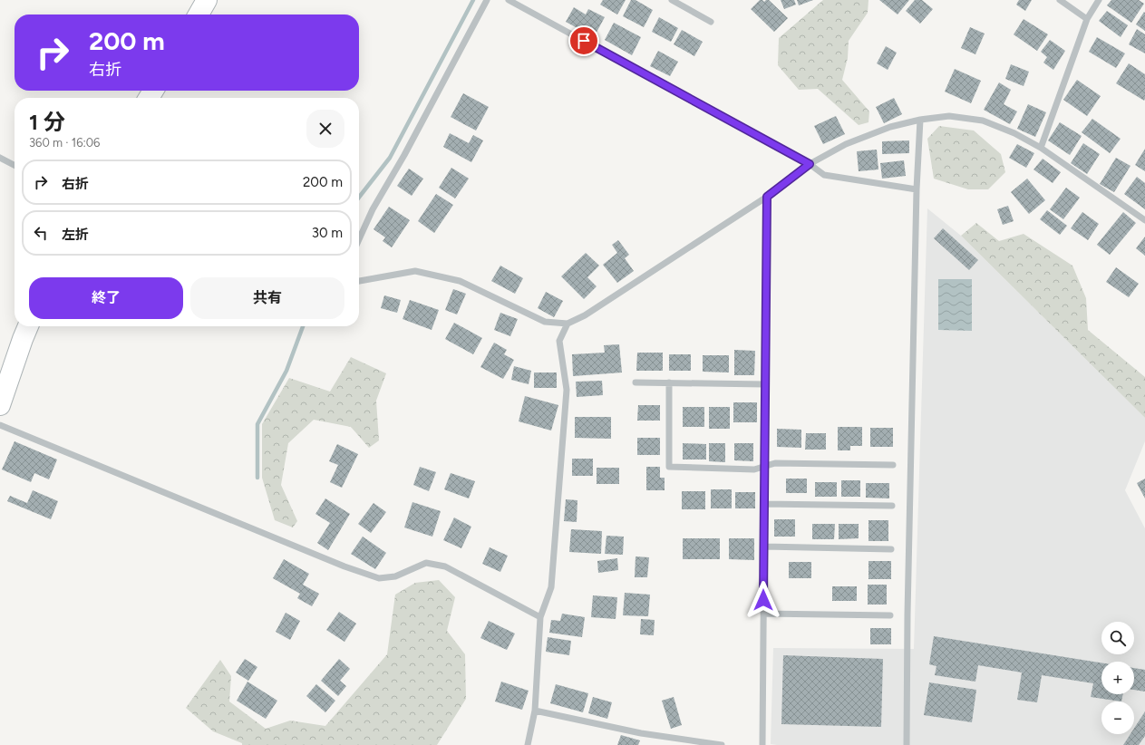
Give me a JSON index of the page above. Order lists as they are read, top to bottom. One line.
{"page":{"turn":["200 m","右折"],"heading":["1 分","360 m · 16:06"],"list":[{"name":"右折","value":"200 m"},{"name":"左折","value":"30 m"}],"buttons":["終了","共有"],"map_buttons":["+","−"]}}
